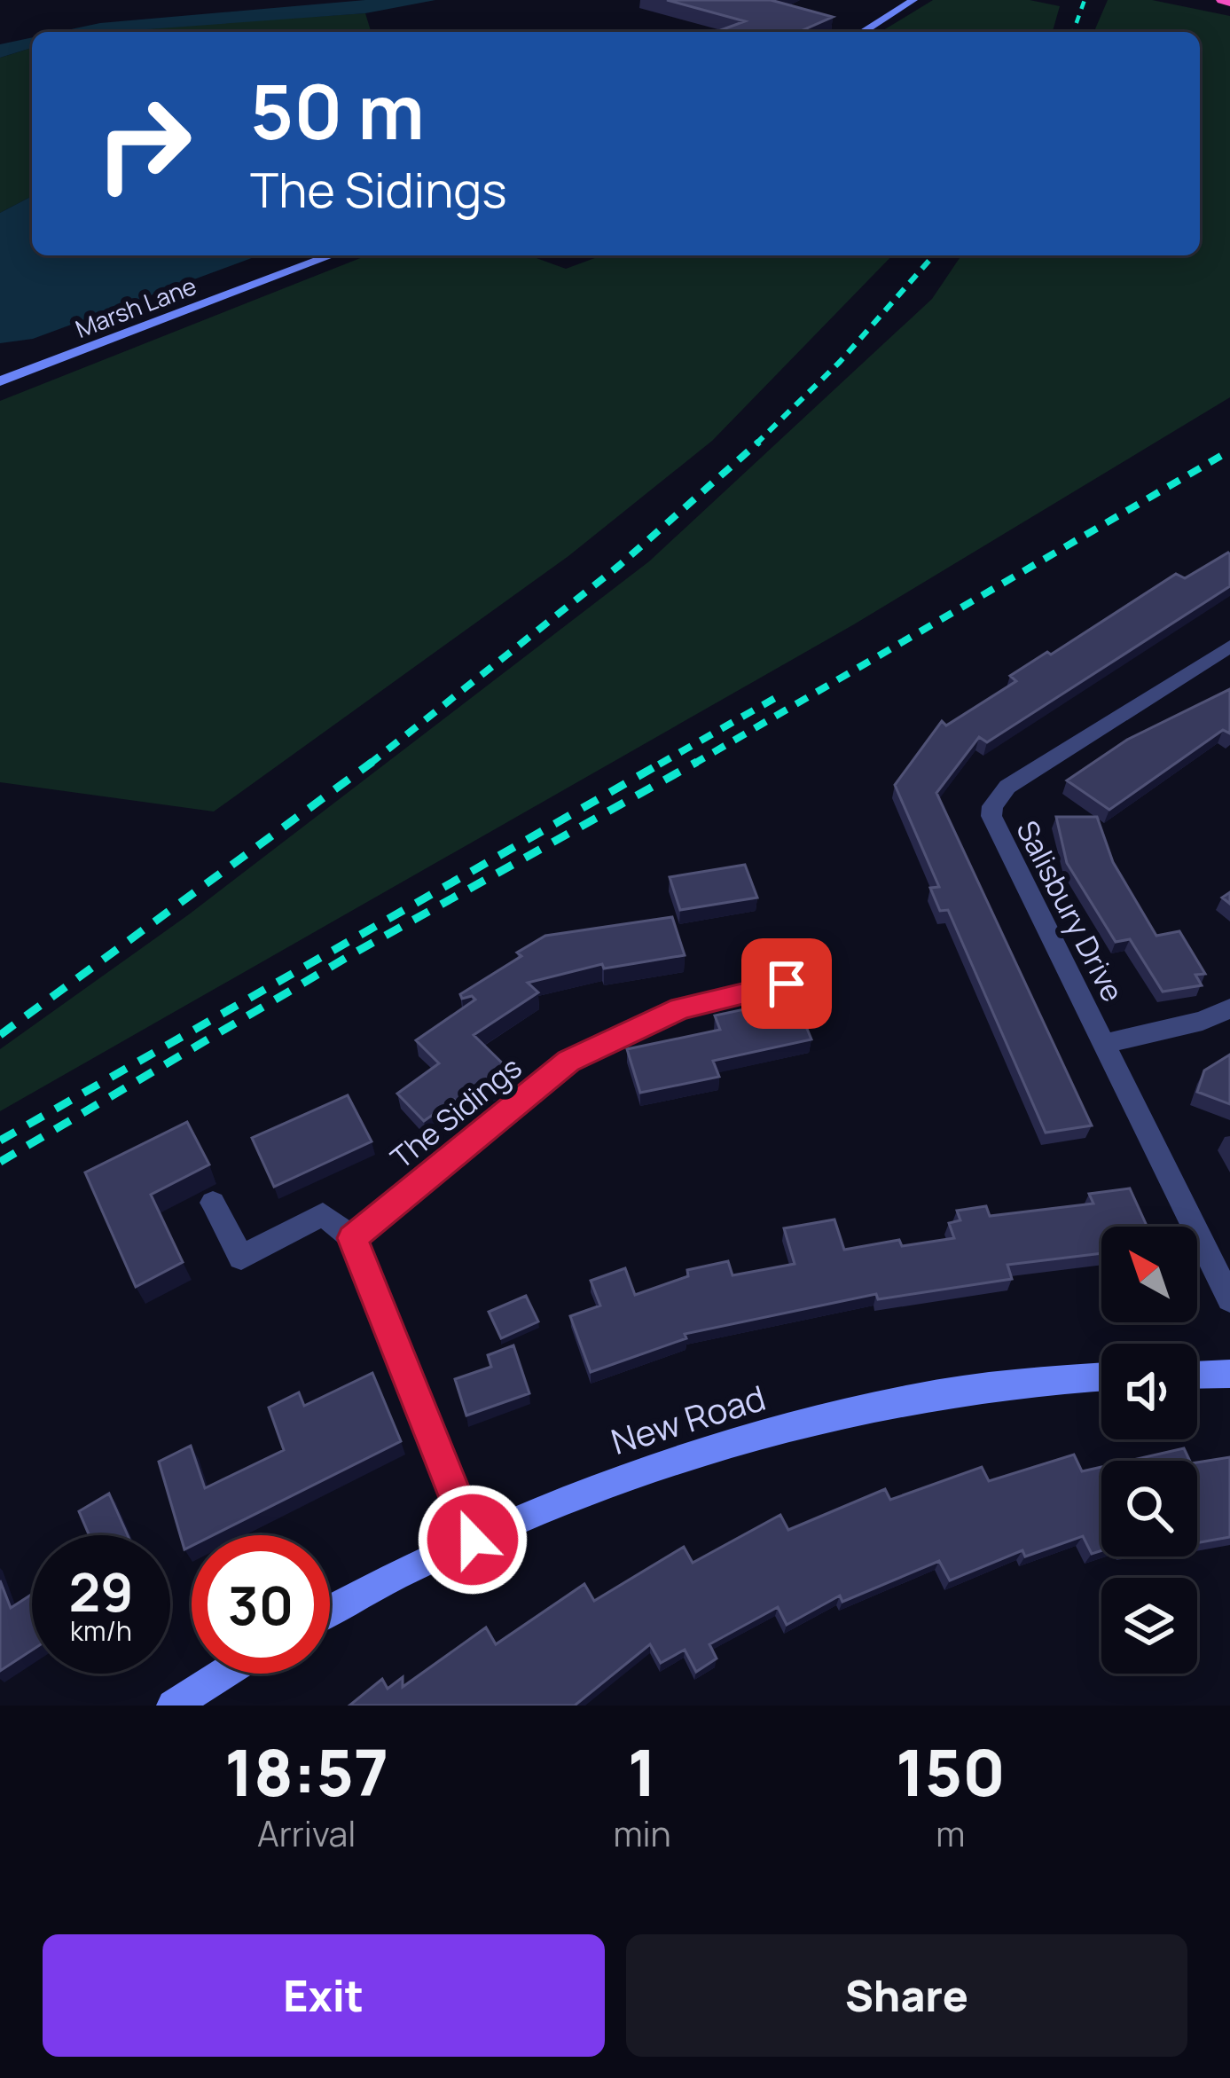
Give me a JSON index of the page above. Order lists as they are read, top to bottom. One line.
{"streets":{"main road":["Marsh Lane","New Road"],"street":["Salisbury Drive","The Sidings"]},"north":"top left","page":{"turn":["50 m","The Sidings"],"speed":"29 km/h","limit":"30","eta":["18:57","Arrival","1","min","150","m"],"buttons":["Exit","Share"]}}
